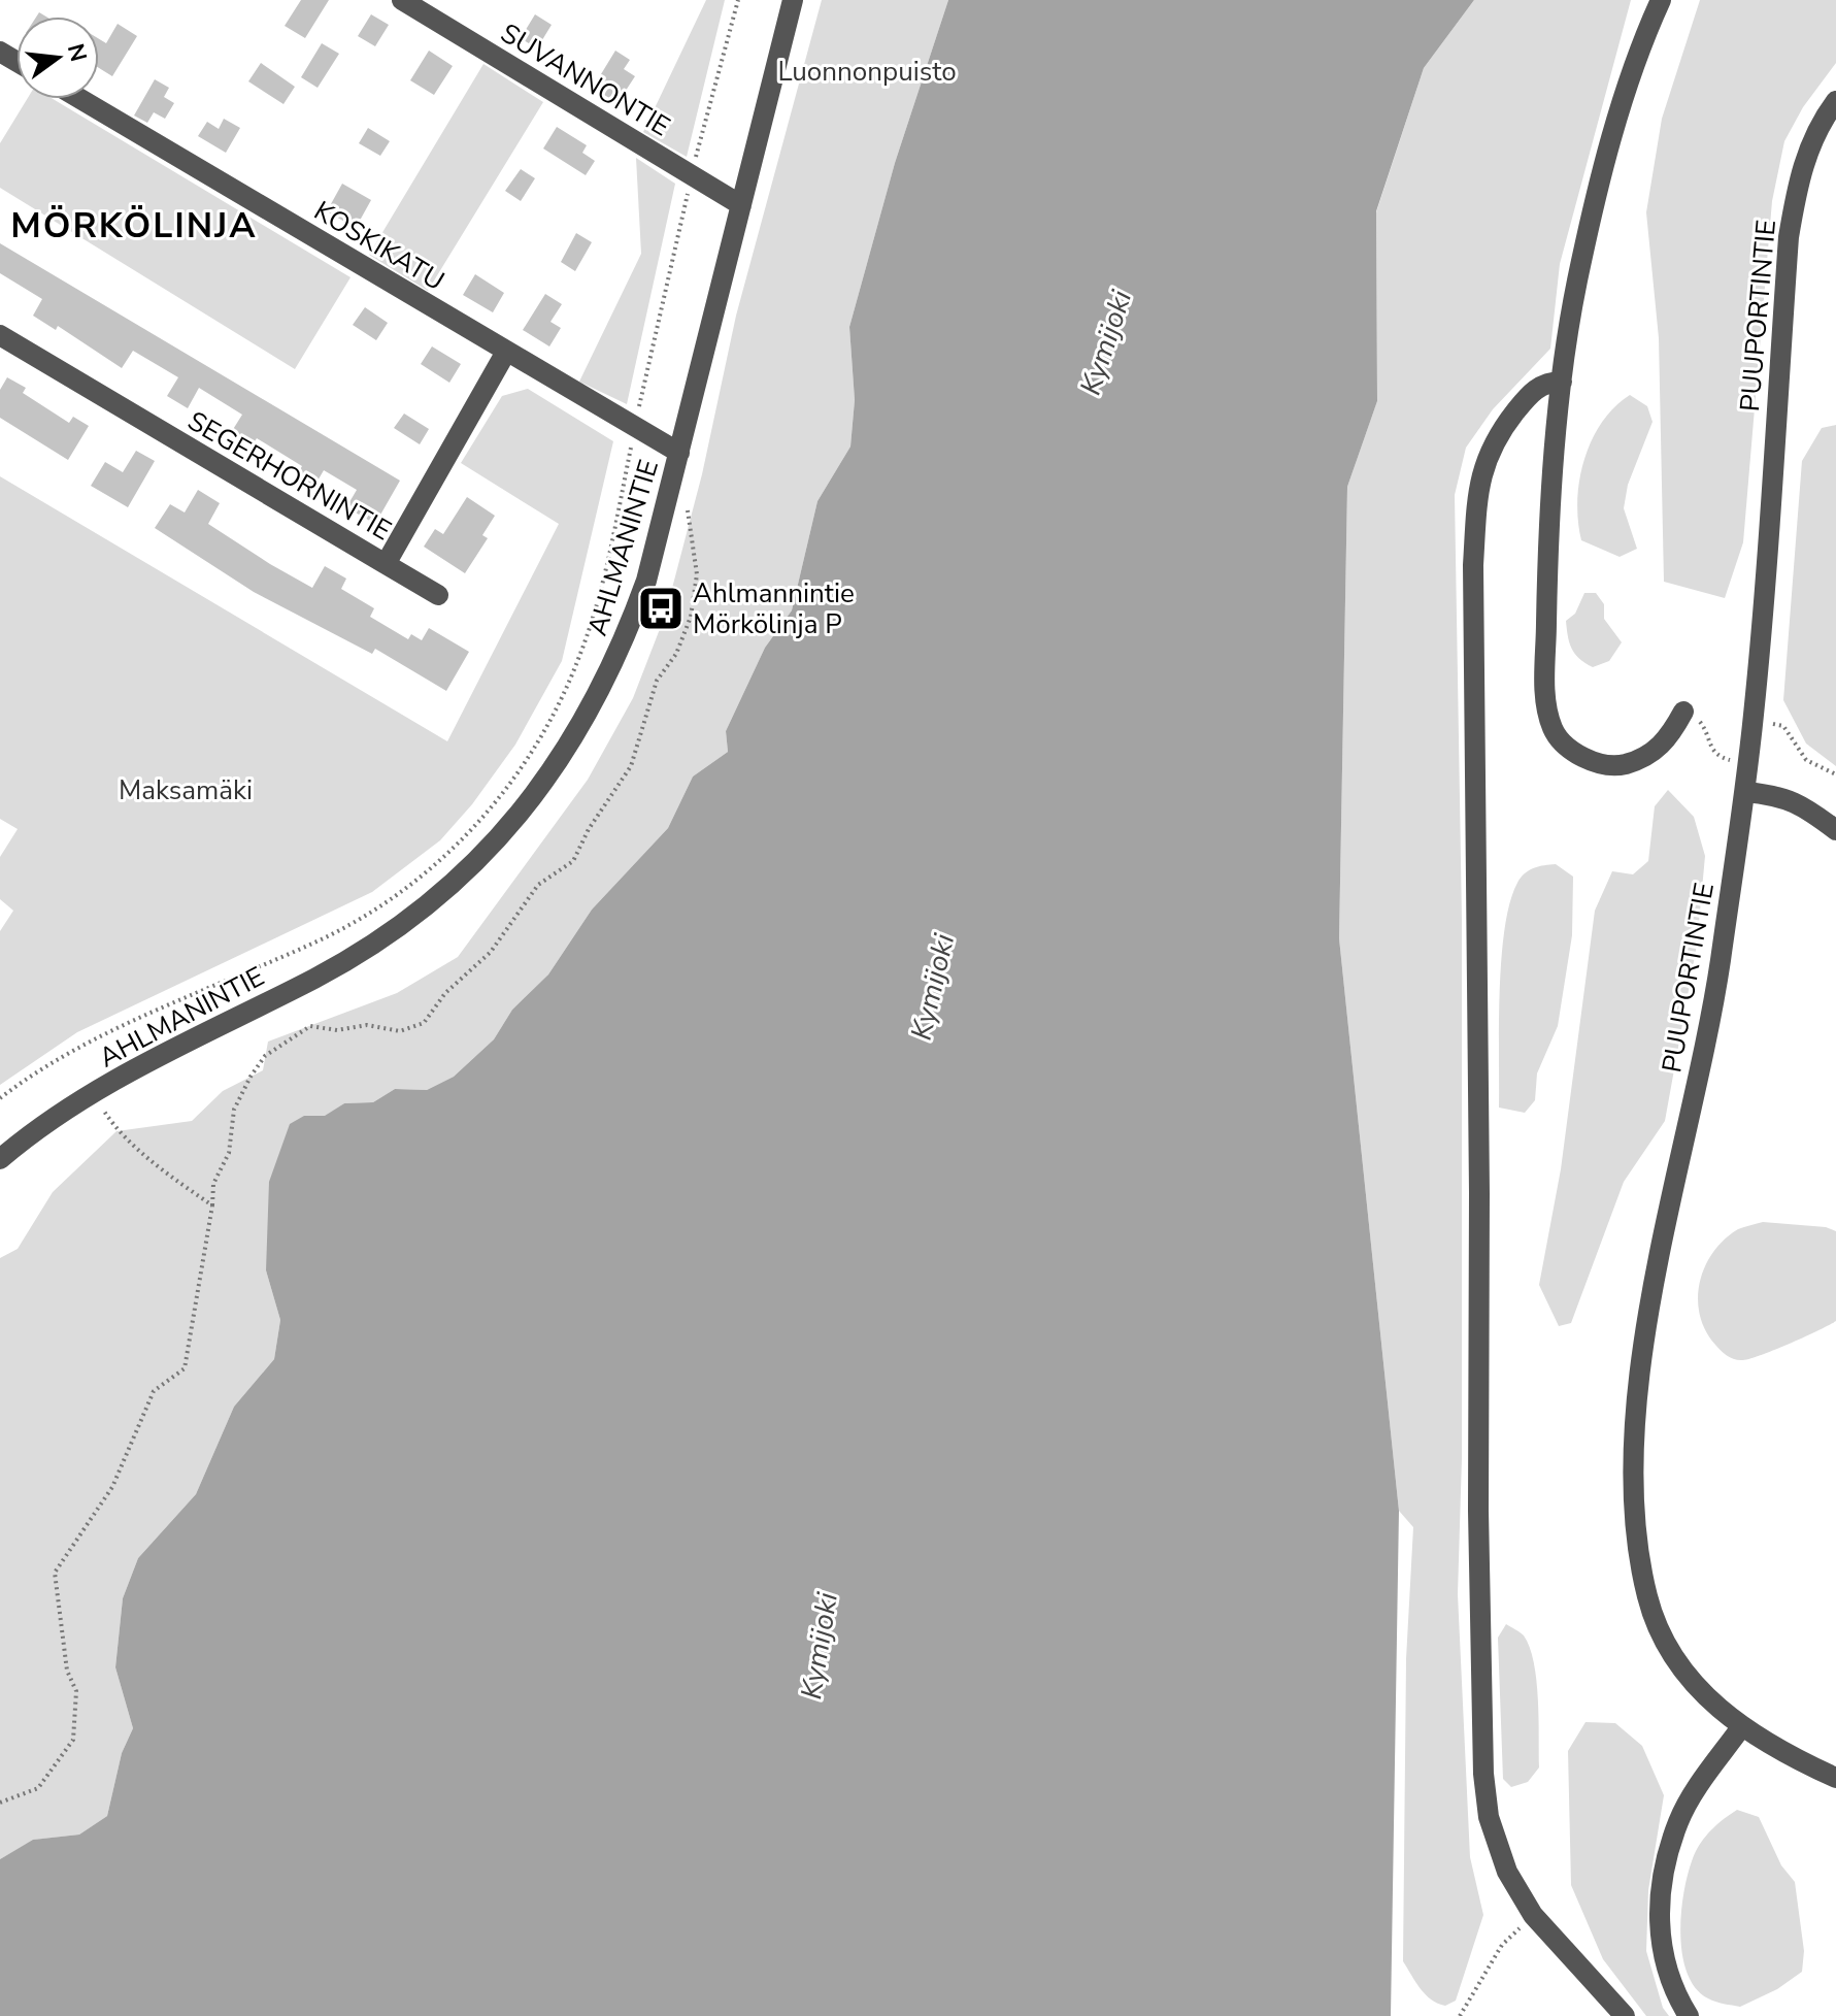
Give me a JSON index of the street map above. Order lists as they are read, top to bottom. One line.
{"streets":{"street":["SUVANNONTIE","KOSKIKATU","PUUPORTINTIE","SEGERHORNINTIE","AHLMANINTIE"]},"crossings":[["SUVANNONTIE","AHLMANINTIE"],["KOSKIKATU","SEGERHORNINTIE"],["KOSKIKATU","AHLMANINTIE"]],"districts":["MÖRKÖLINJA"],"water":["Kymijoki"],"parks":["Luonnonpuisto","Maksamäki"],"places":{"bus stop":["Ahlmannintie Mörkölinja P"]},"north":"right"}
